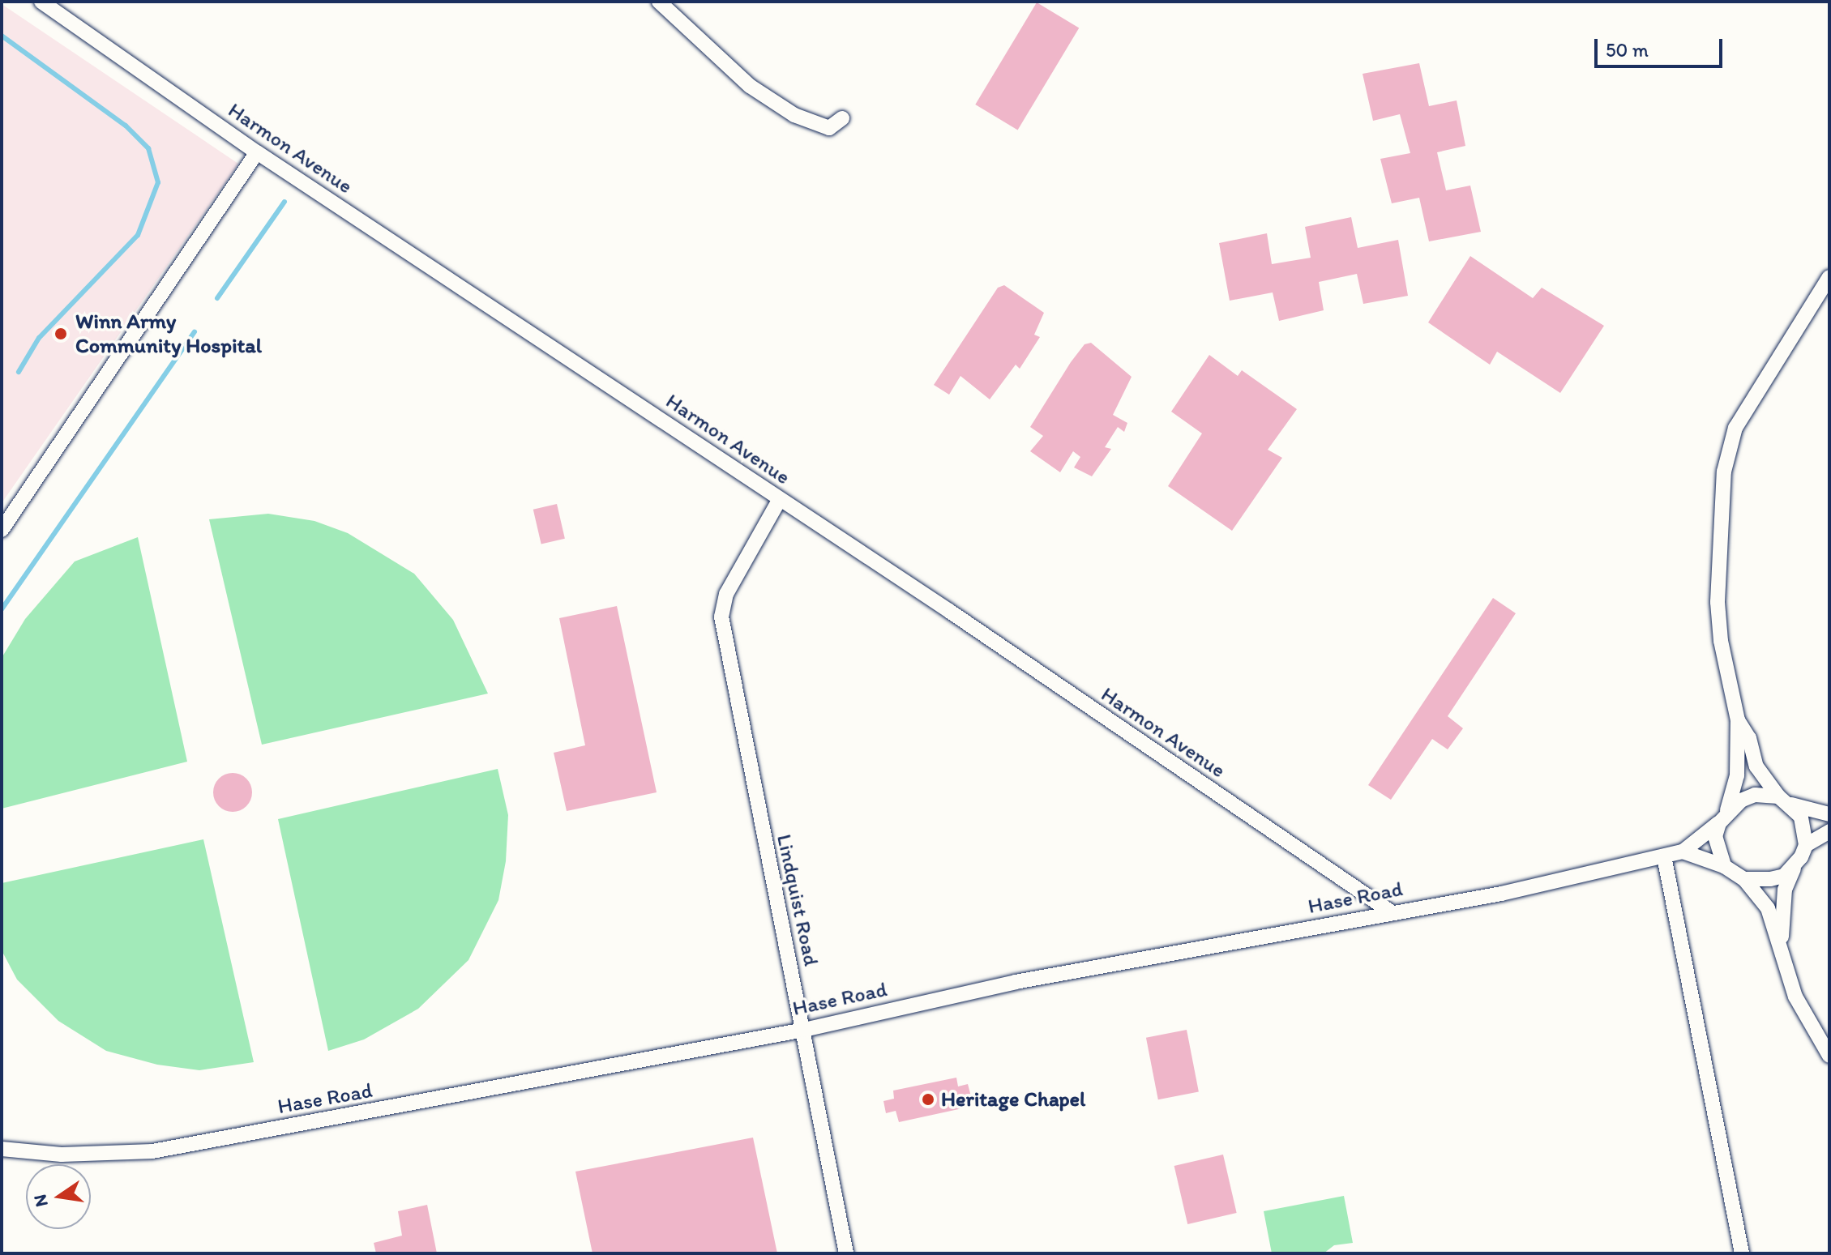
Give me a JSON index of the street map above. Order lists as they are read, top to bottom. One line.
{"streets":{"street":["Harmon Avenue","Hase Road","Lindquist Road"]},"crossings":[["Harmon Avenue","Hase Road"],["Harmon Avenue","Lindquist Road"],["Hase Road","Lindquist Road"]],"places":["Winn Army Community Hospital","Heritage Chapel"],"scale_bar":"50 m","north":"left"}
